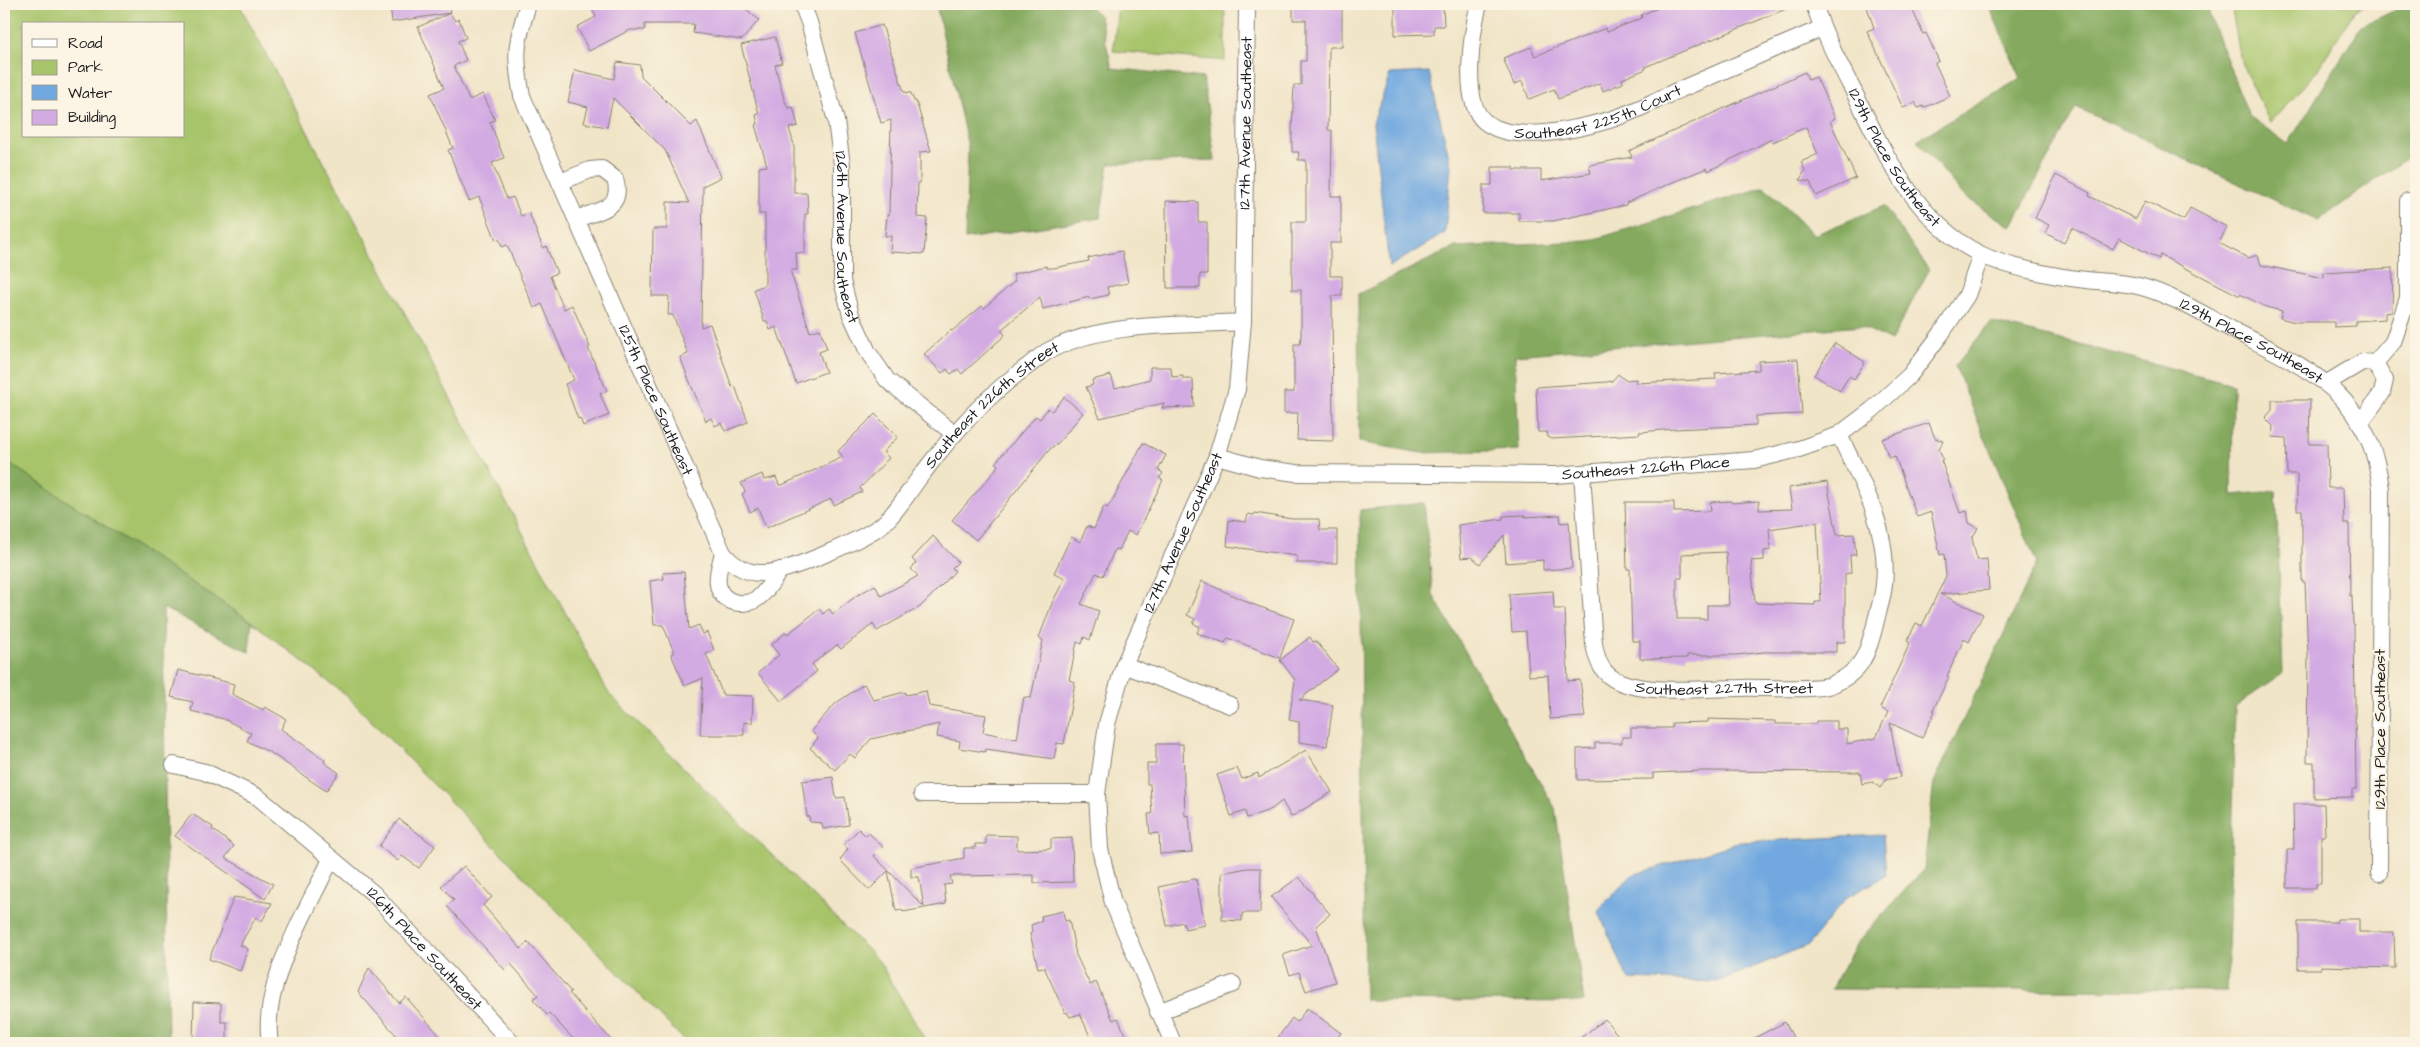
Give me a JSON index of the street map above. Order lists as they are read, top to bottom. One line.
{"streets":{"street":["Southeast 225th Court","127th Avenue Southeast","129th Place Southeast","126th Avenue Southeast","125th Place Southeast","Southeast 226th Street","Southeast 226th Place","Southeast 227th Street","126th Place Southeast"]},"crossings":[["Southeast 225th Court","129th Place Southeast"],["127th Avenue Southeast","Southeast 226th Street"],["127th Avenue Southeast","Southeast 226th Place"],["129th Place Southeast","Southeast 226th Place"],["126th Avenue Southeast","Southeast 226th Street"],["125th Place Southeast","Southeast 226th Street"],["Southeast 226th Place","Southeast 227th Street"]],"legend":["Road","Park","Water","Building"]}
